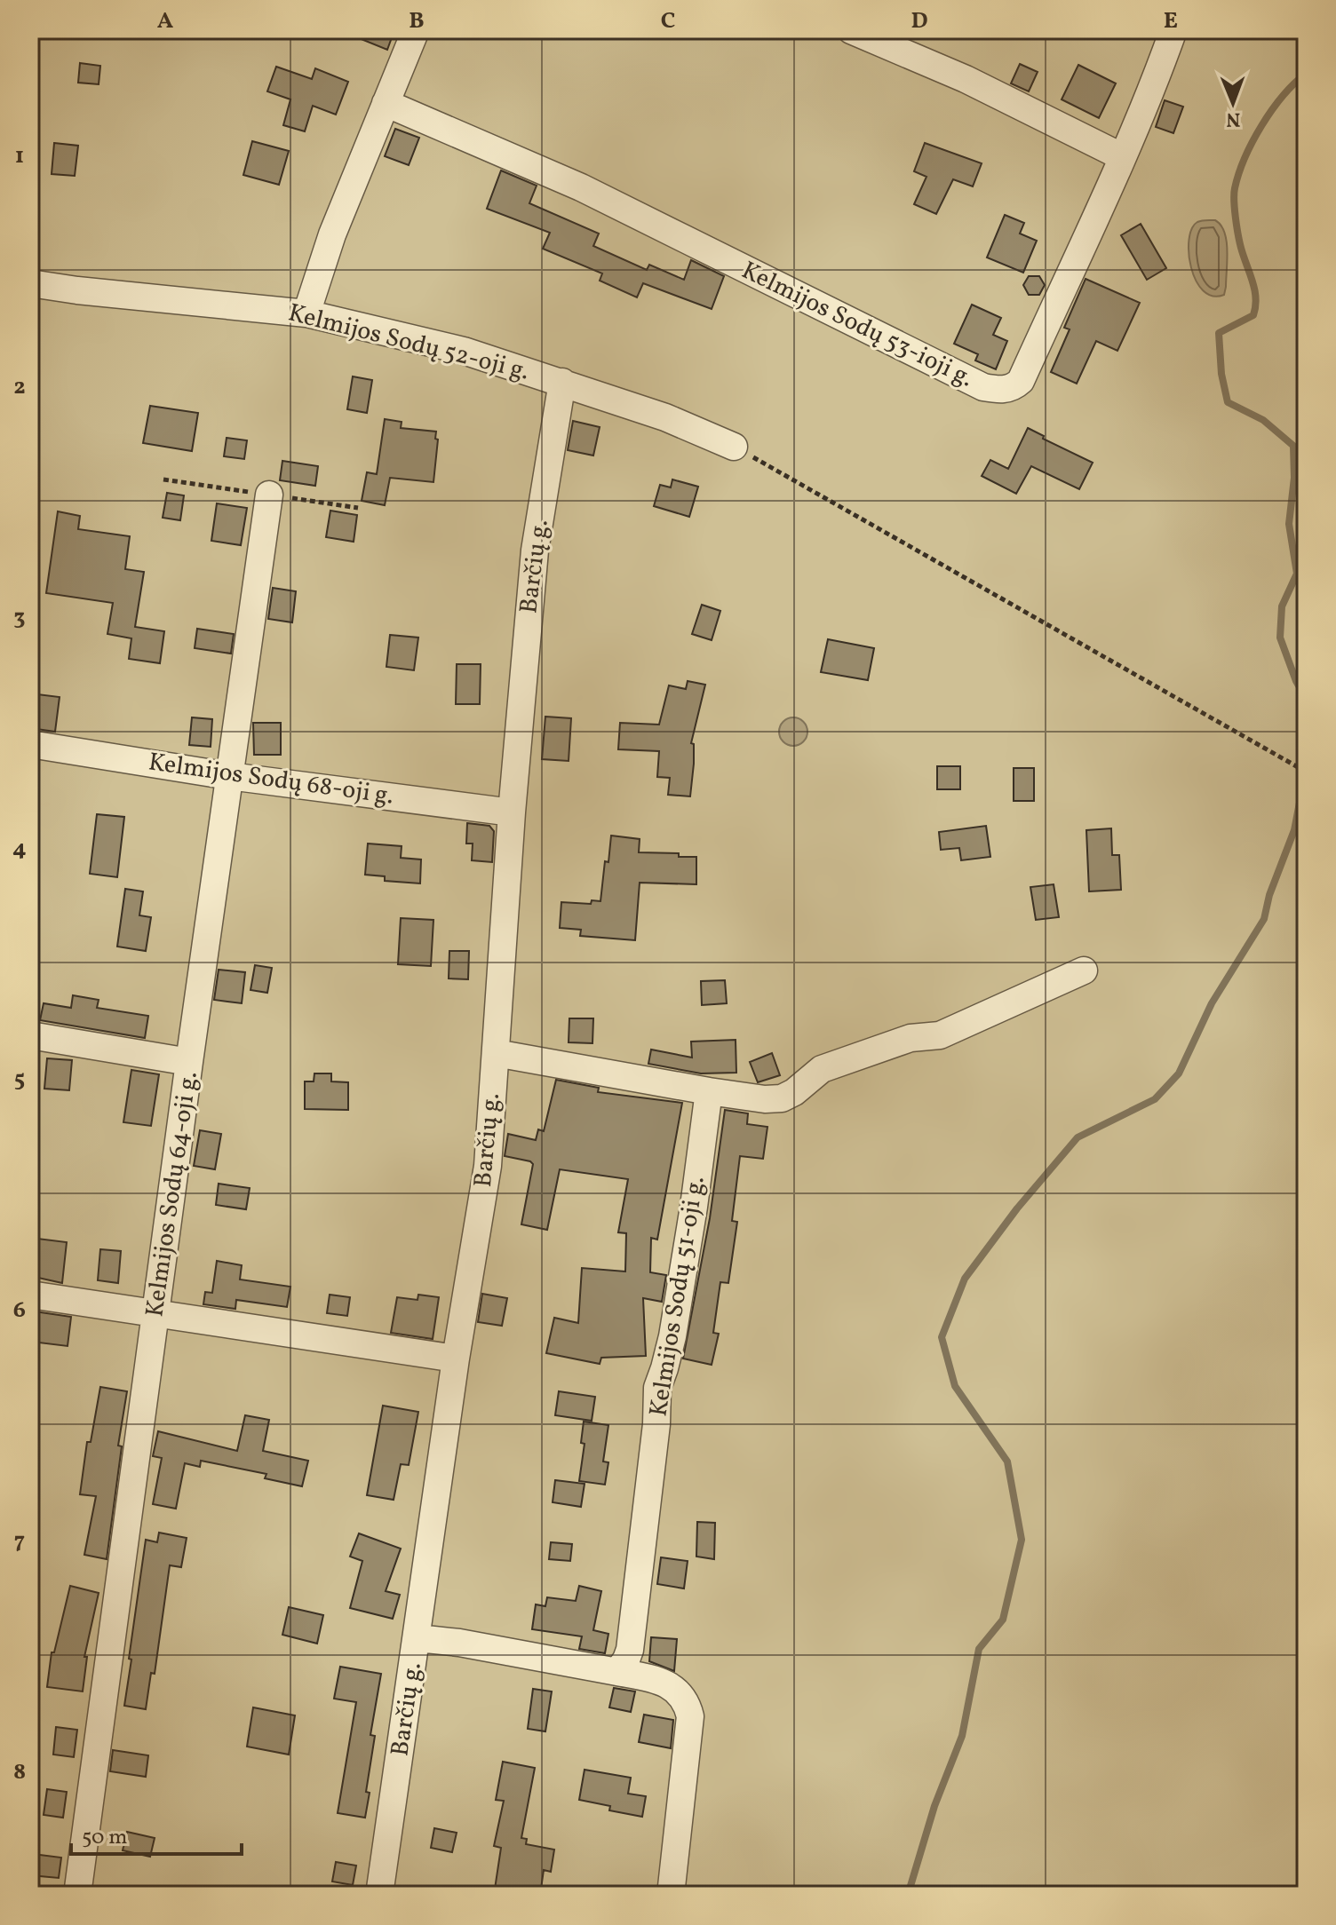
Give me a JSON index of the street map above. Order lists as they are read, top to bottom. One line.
{"streets":{"street":["Kelmijos Sodų 53-ioji g.","Kelmijos Sodų 52-oji g.","Barčių g.","Kelmijos Sodų 68-oji g.","Kelmijos Sodų 64-oji g.","Kelmijos Sodų 51-oji g."]},"crossings":[["Kelmijos Sodų 52-oji g.","Barčių g."],["Barčių g.","Kelmijos Sodų 68-oji g."],["Kelmijos Sodų 68-oji g.","Kelmijos Sodų 64-oji g."]],"scale_bar":"50 m","north":"bottom","grid":{"columns":["A","B","C","D","E"],"rows":["1","2","3","4","5","6","7","8"]}}
